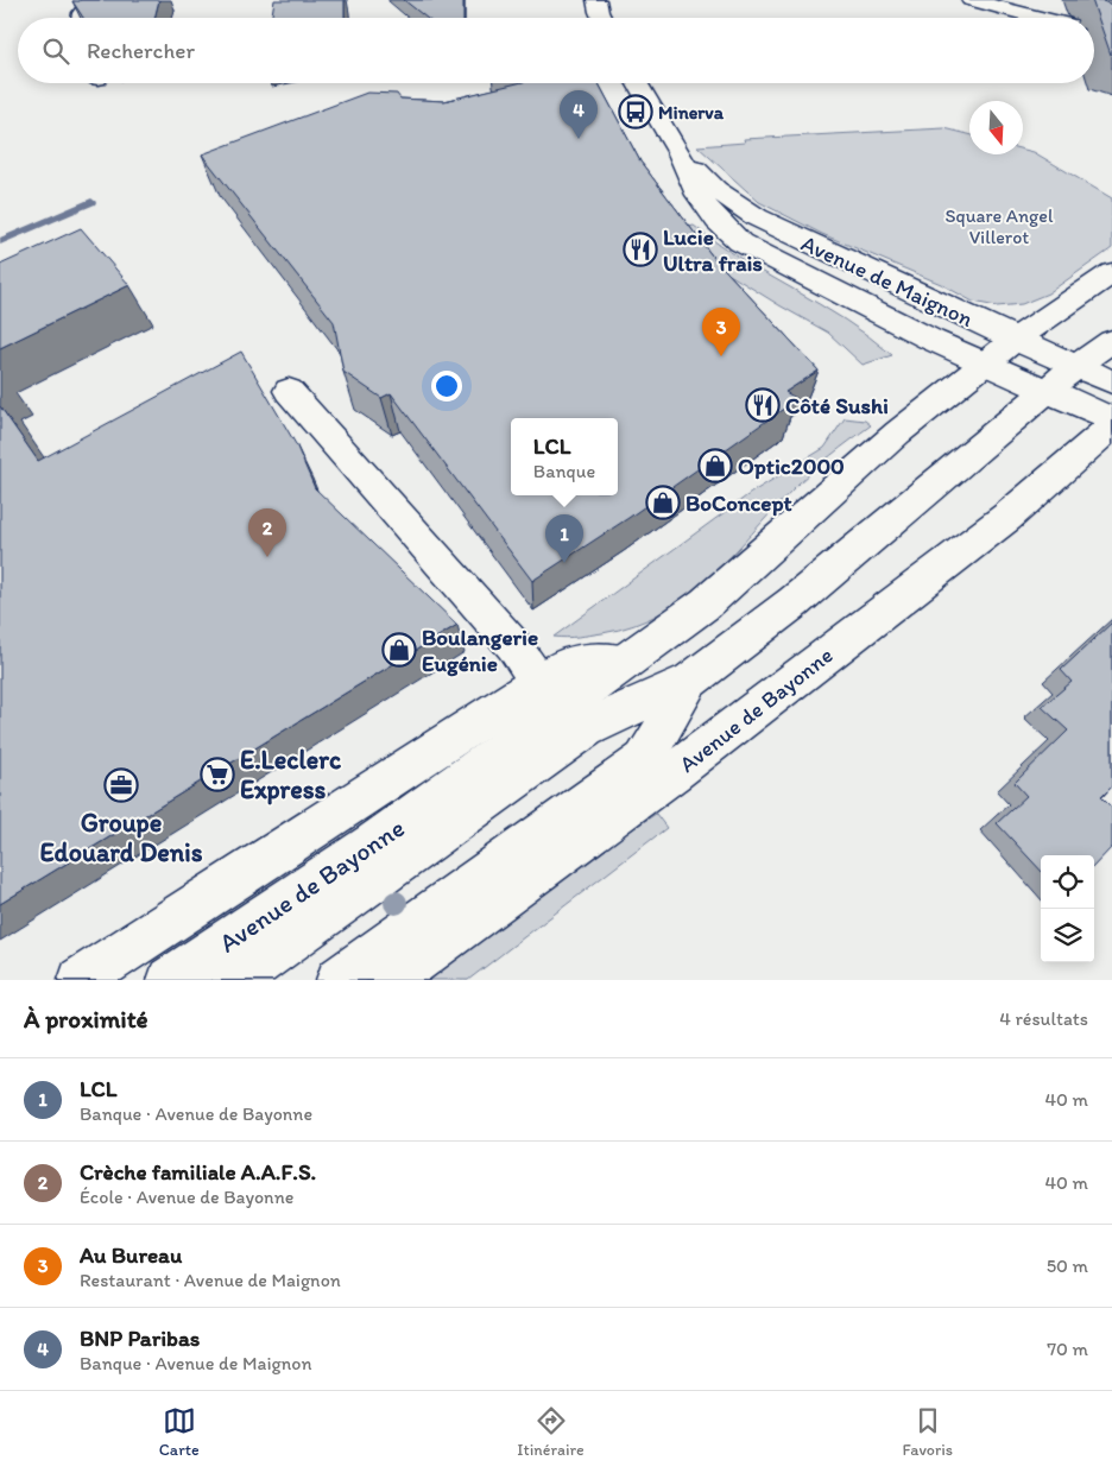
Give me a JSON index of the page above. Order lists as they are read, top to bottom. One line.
{"streets":{"street":["Avenue de Maignon","Avenue de Bayonne"]},"crossings":[["Avenue de Maignon","Avenue de Bayonne"]],"parks":["Square Angel Villerot"],"places":{"bus stop":["Minerva"],"restaurant":["Lucie Ultra frais","Côté Sushi"],"shop":["Optic2000","BoConcept","Boulangerie Eugénie"],"supermarket":["E.Leclerc Express"],"office":["Groupe Edouard Denis"]},"north":"bottom","page":{"search":"Rechercher","pins":["4","3","2","1"],"popup":["LCL","Banque"],"heading":["À proximité","4 résultats"],"list":[{"mark":"1","name":"LCL","note":"Banque · Avenue de Bayonne","value":"40 m"},{"mark":"2","name":"Crèche familiale A.A.F.S.","note":"École · Avenue de Bayonne","value":"40 m"},{"mark":"3","name":"Au Bureau","note":"Restaurant · Avenue de Maignon","value":"50 m"},{"mark":"4","name":"BNP Paribas","note":"Banque · Avenue de Maignon","value":"70 m"}],"nav":["Carte","Itinéraire","Favoris"]}}
